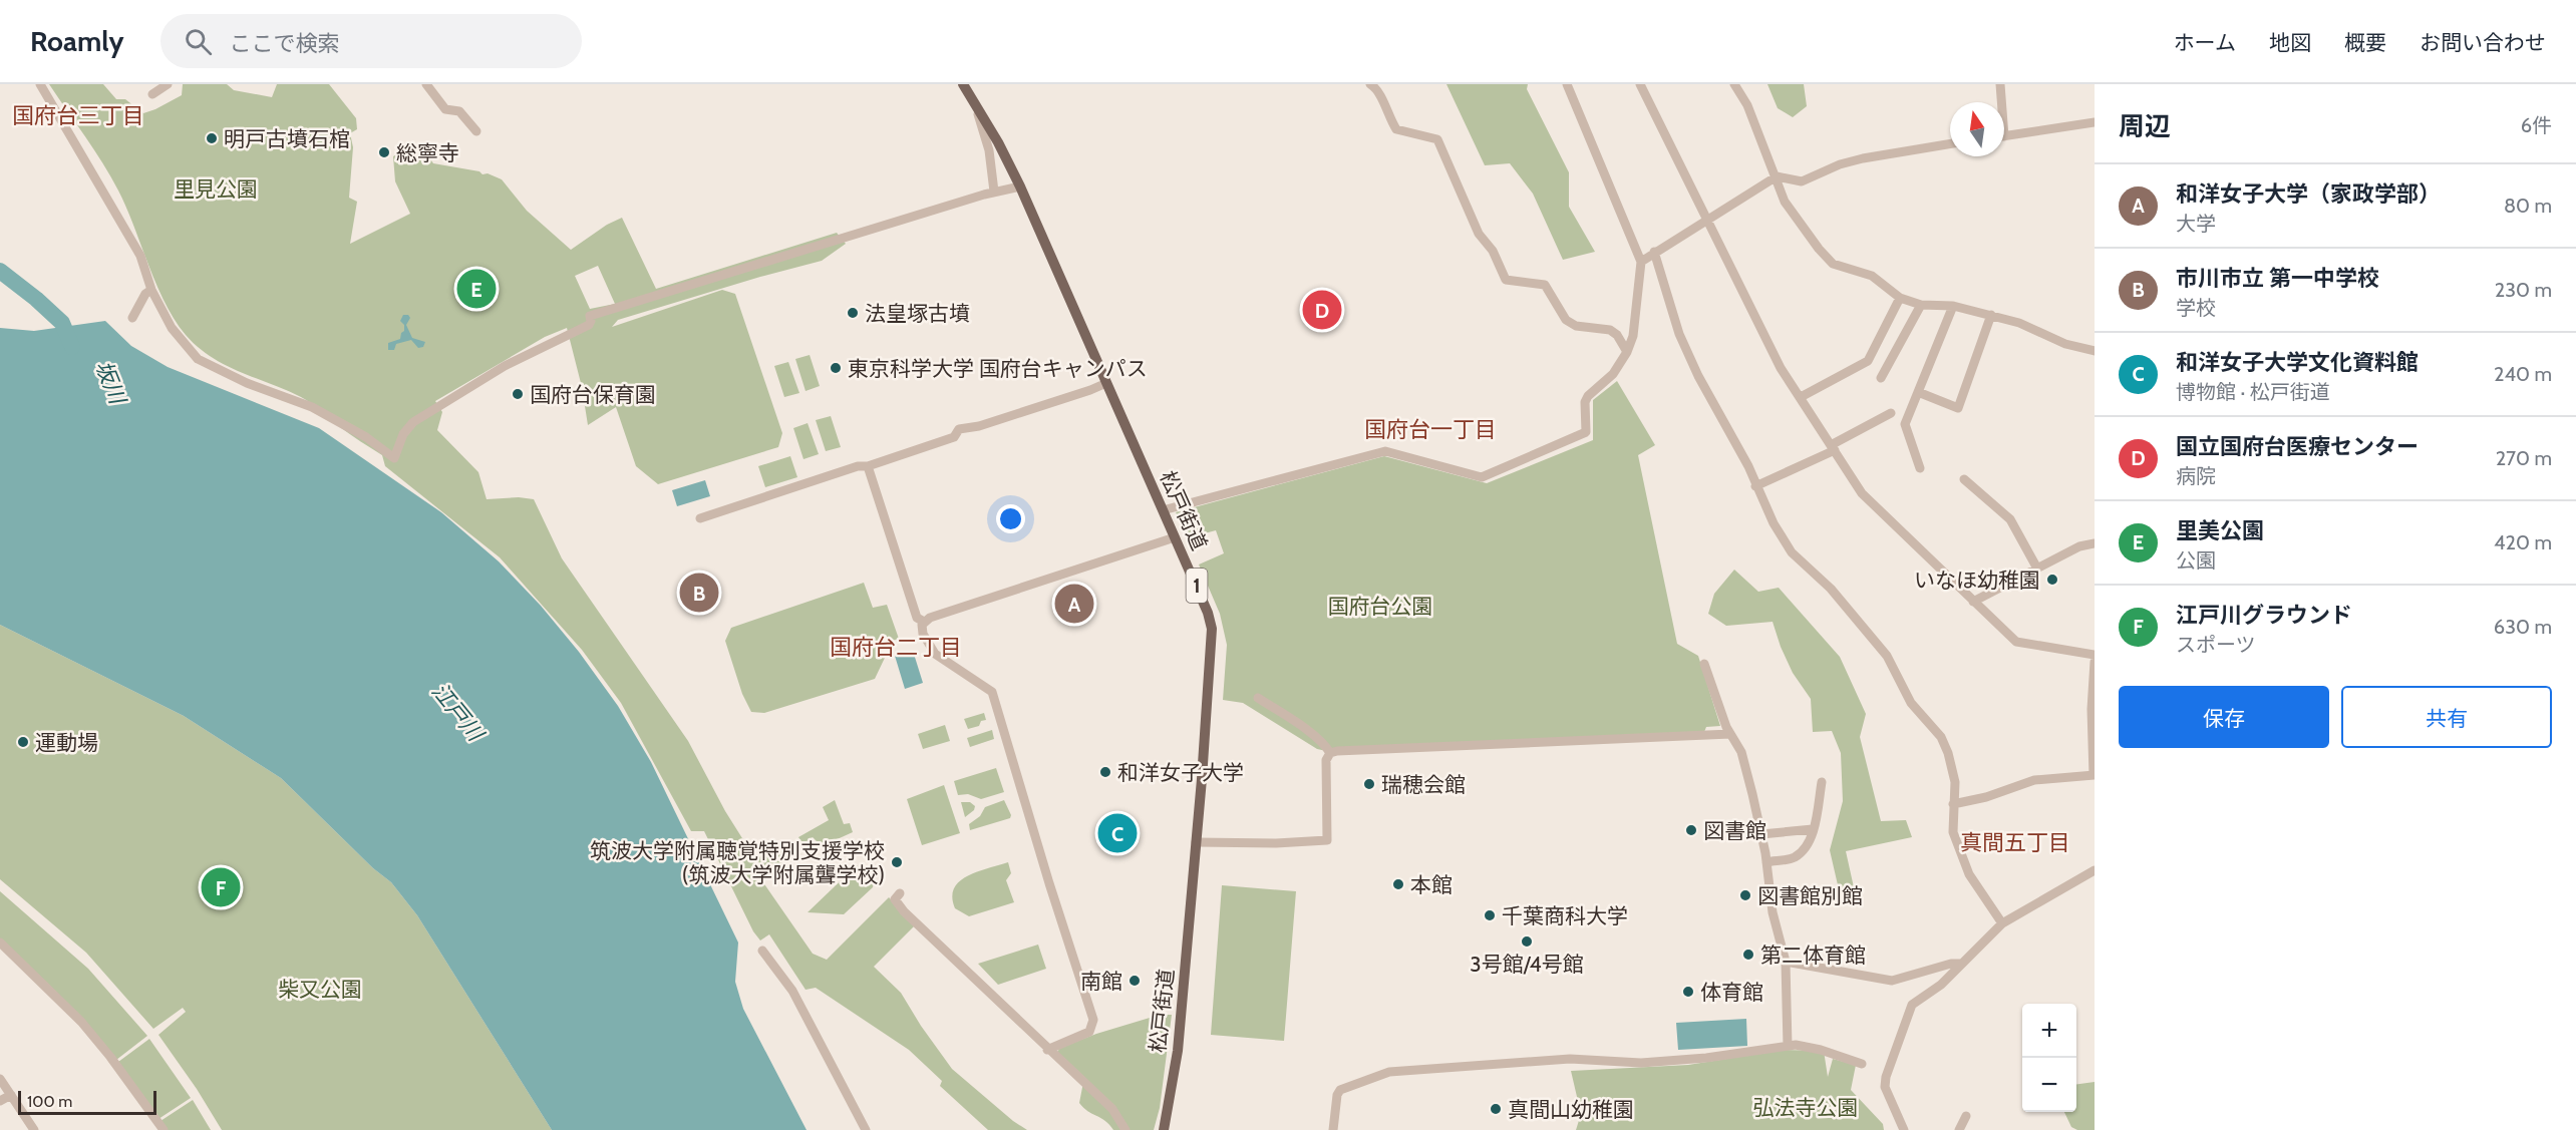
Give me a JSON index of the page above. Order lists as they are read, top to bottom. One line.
{"streets":{"main road":["松戸街道","1"]},"districts":["国府台三丁目","国府台一丁目","国府台二丁目","真間五丁目"],"water":["坂川","江戸川"],"parks":["里見公園","国府台公園","柴又公園","弘法寺公園"],"places":["明戸古墳石棺","総寧寺","法皇塚古墳","東京科学大学 国府台キャンパス","国府台保育園","いなほ幼稚園","運動場","和洋女子大学","瑞穂会館","図書館","筑波大学附属聴覚特別支援学校 (筑波大学附属聾学校)","本館","図書館別館","千葉商科大学","3号館/4号館","第二体育館","南館","体育館","真間山幼稚園"],"scale_bar":"100 m","north":"top","page":{"header":"Roamly","search":"ここで検索","nav":["ホーム","地図","概要","お問い合わせ"],"heading":["周辺","6件"],"list":[{"mark":"A","name":"和洋女子大学（家政学部）","note":"大学","value":"80 m"},{"mark":"B","name":"市川市立 第一中学校","note":"学校","value":"230 m"},{"mark":"C","name":"和洋女子大学文化資料館","note":"博物館 · 松戸街道","value":"240 m"},{"mark":"D","name":"国立国府台医療センター","note":"病院","value":"270 m"},{"mark":"E","name":"里美公園","note":"公園","value":"420 m"},{"mark":"F","name":"江戸川グラウンド","note":"スポーツ","value":"630 m"}],"pins":["E","D","B","A","C","F"],"buttons":["保存","共有"],"map_buttons":["+","−"],"scale":"100 m"}}
